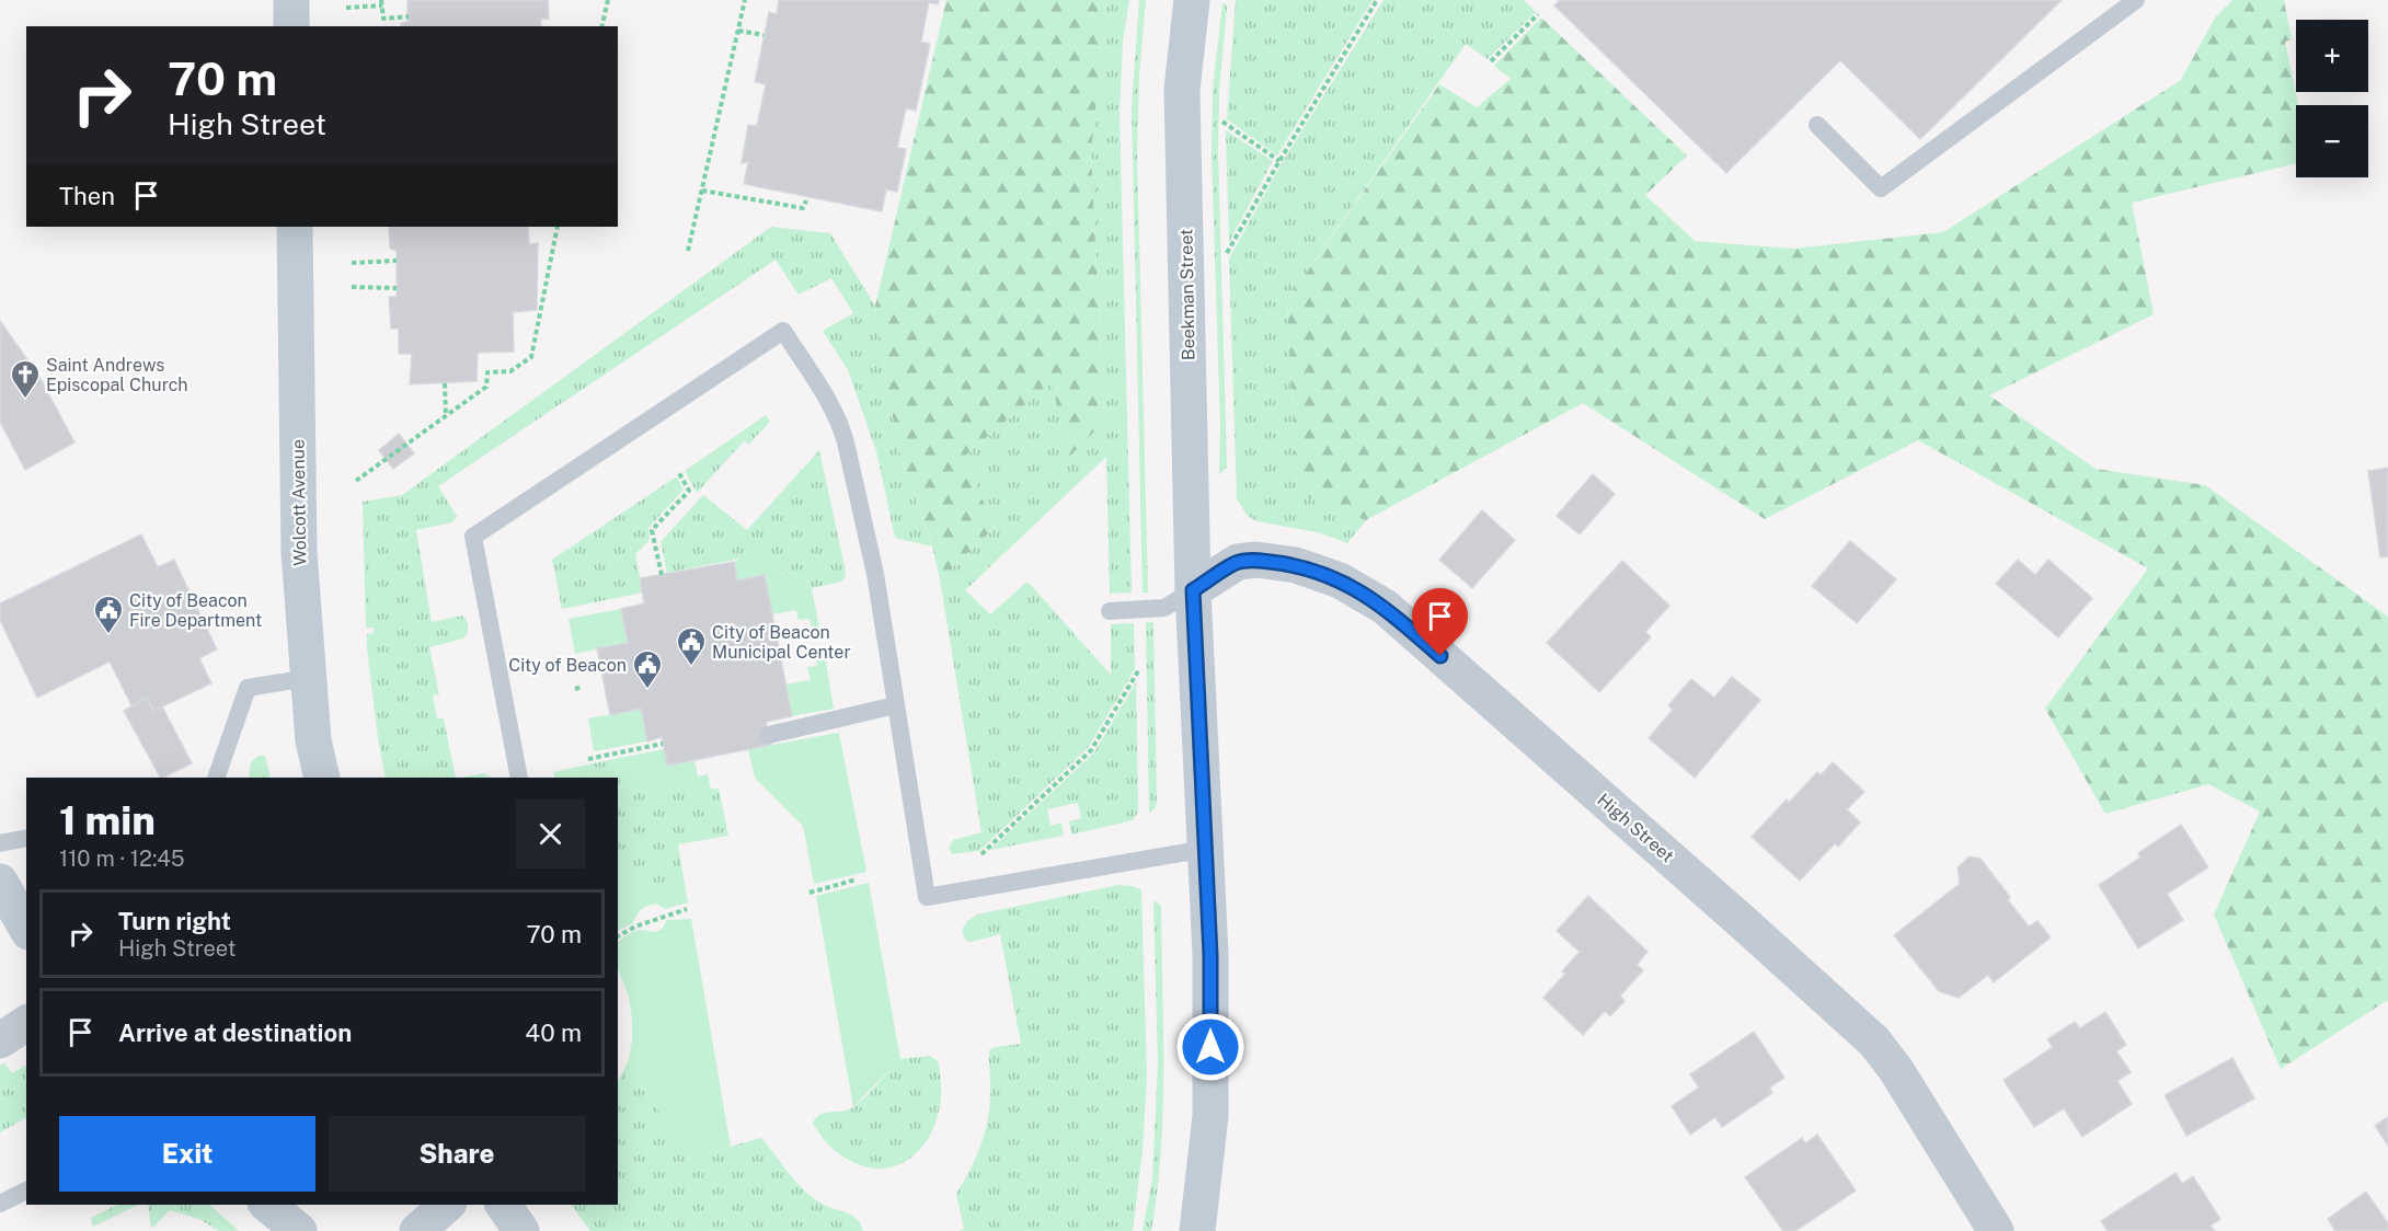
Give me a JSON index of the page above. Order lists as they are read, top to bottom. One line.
{"streets":{"street":["Beekman Street","Wolcott Avenue","High Street"]},"crossings":[["Beekman Street","High Street"]],"places":{"church":["Saint Andrews Episcopal Church"],"public building":["City of Beacon Fire Department","City of Beacon Municipal Center","City of Beacon"]},"page":{"map_buttons":["+","−"],"turn":["70 m","High Street"],"then":"Then","heading":["1 min","110 m · 12:45"],"list":[{"name":"Turn right","note":"High Street","value":"70 m"},{"name":"Arrive at destination","value":"40 m"}],"buttons":["Exit","Share"]}}
